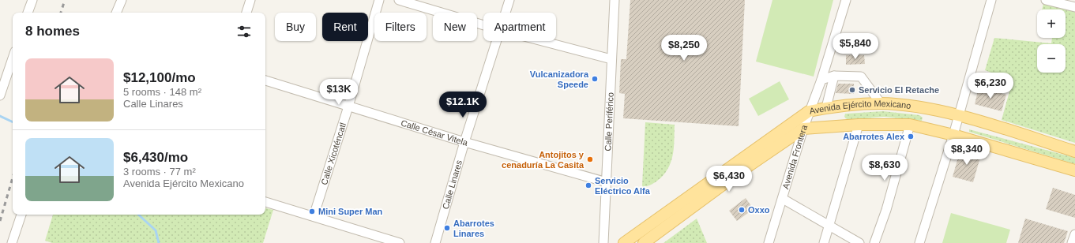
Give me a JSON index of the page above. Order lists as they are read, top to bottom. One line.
{"streets":{"main road":["Avenida Ejército Mexicano"],"street":["Calle Periférico","Calle César Vitela","Calle Xicoténcatl","Avenida Frontera","Calle Linares"]},"crossings":[["Avenida Ejército Mexicano","Avenida Frontera"],["Calle Periférico","Calle César Vitela"],["Calle César Vitela","Calle Xicoténcatl"],["Calle César Vitela","Calle Linares"]],"places":["Vulcanizadora Speede","Servicio El Retache","Abarrotes Alex","Antojitos y cenaduría La Casita","Servicio Eléctrico Alfa","Oxxo","Mini Super Man","Abarrotes Linares"],"page":{"map_buttons":["+","−"],"chip":["Buy","Rent","Filters","New","Apartment"],"heading":"8 homes","price":["$5,840","$8,250","$6,230","$13K","$12.1K","$8,340","$8,630","$6,430"],"list":[{"name":"$12,100/mo","note":"5 rooms · 148 m² · Calle Linares"},{"name":"$6,430/mo","note":"3 rooms · 77 m² · Avenida Ejército Mexicano"}]}}
